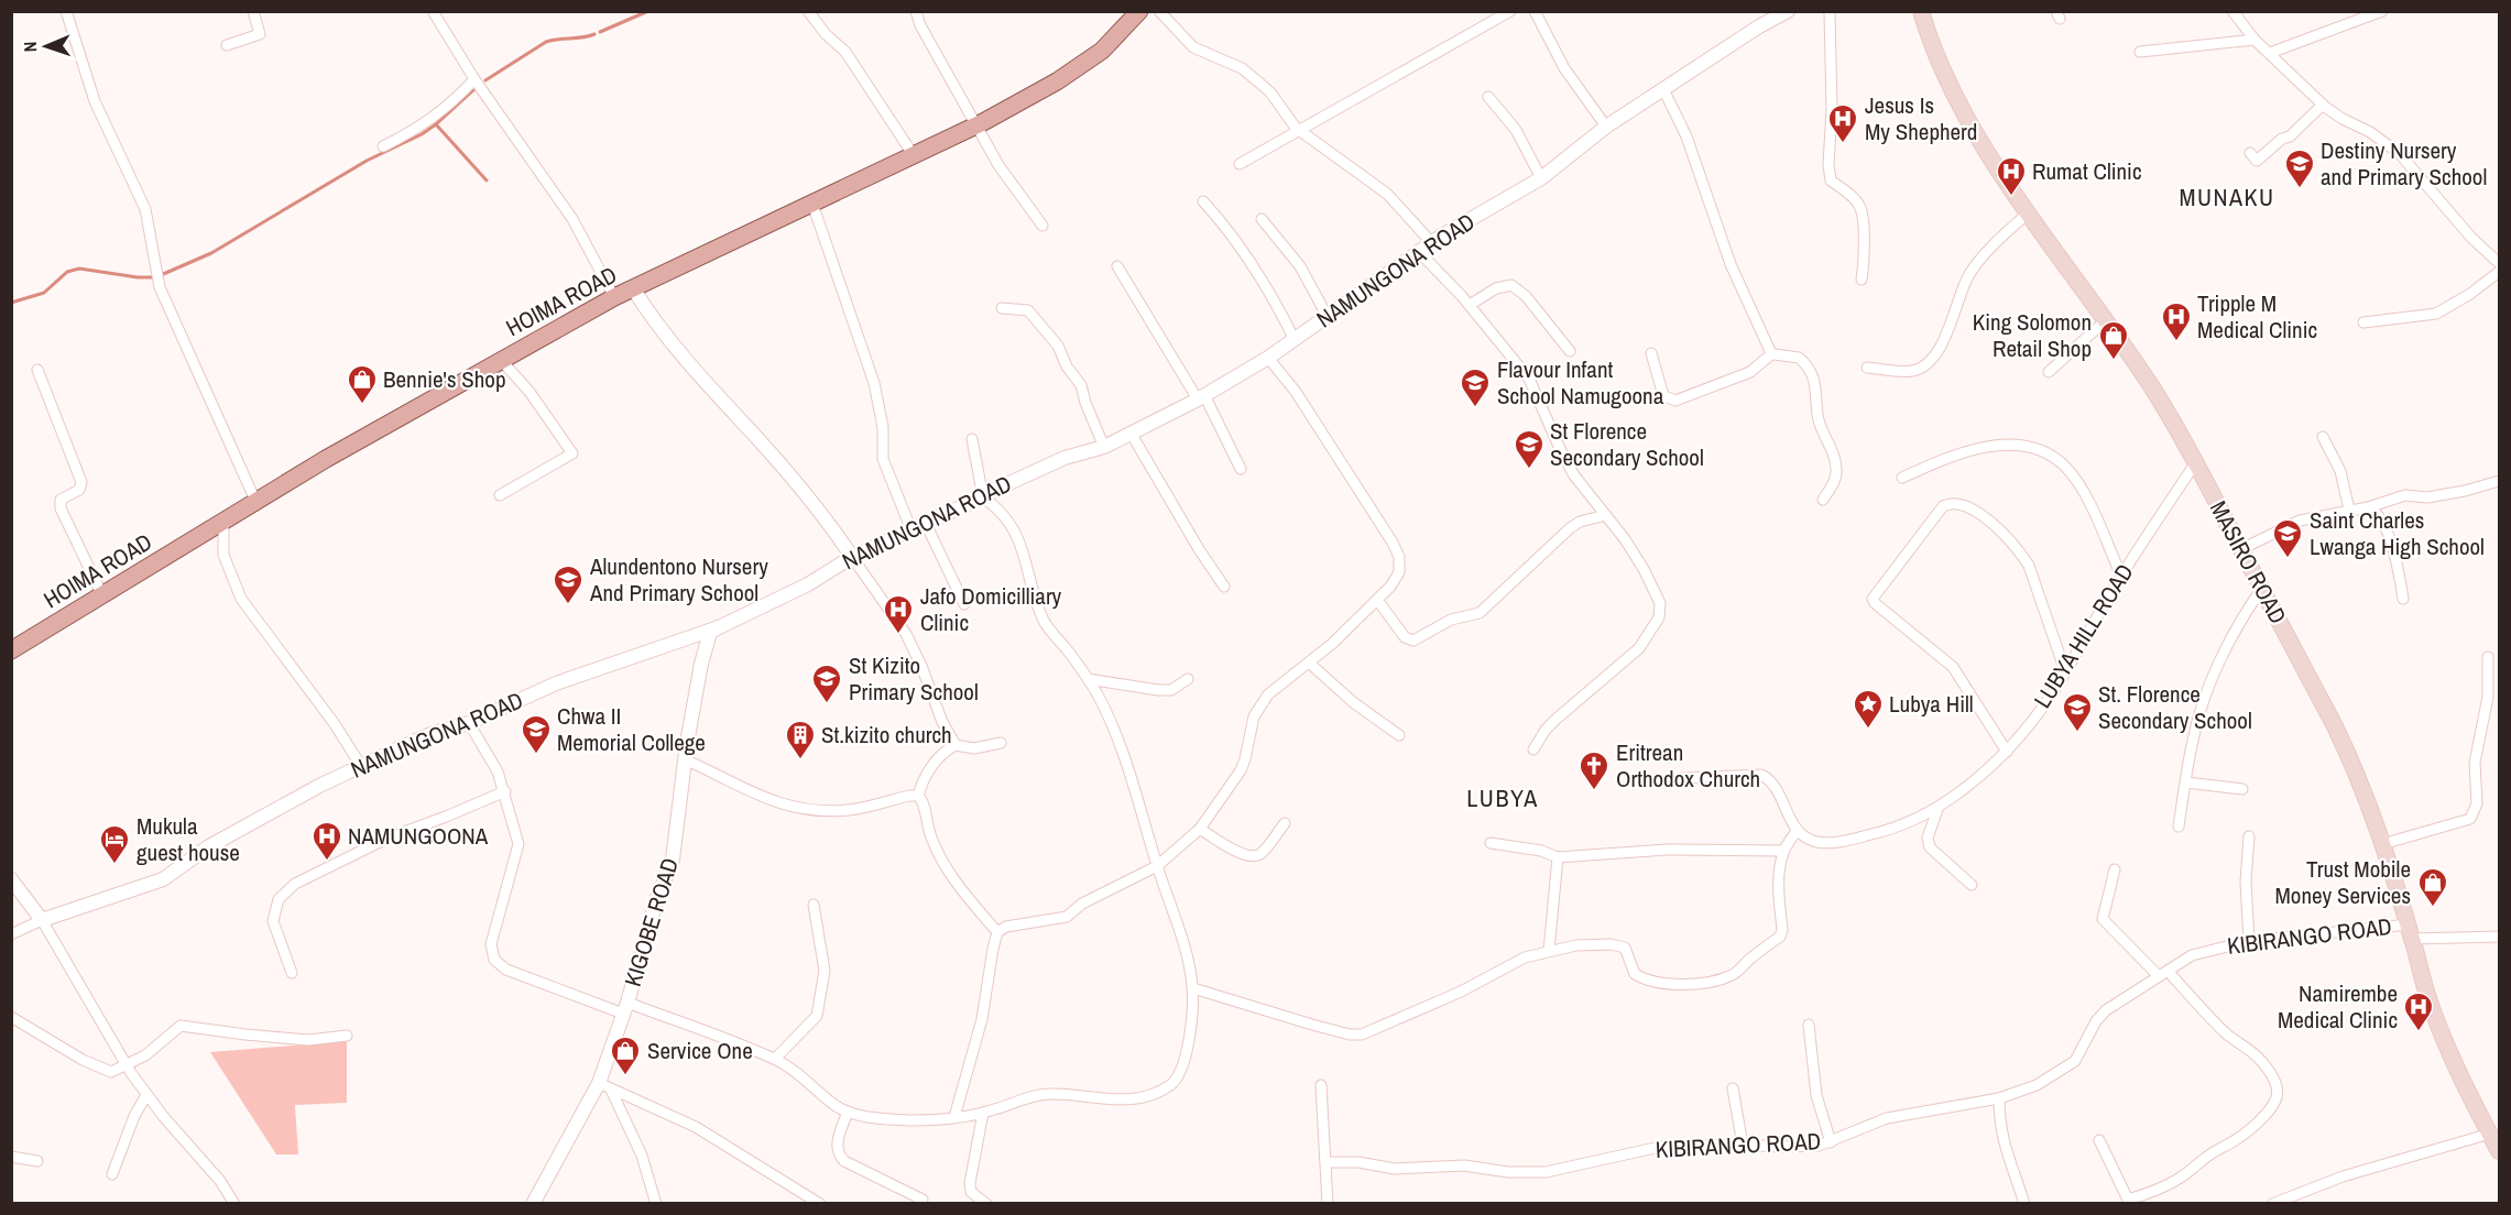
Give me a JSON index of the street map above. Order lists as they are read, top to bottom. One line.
{"streets":{"main road":["HOIMA ROAD","MASIRO ROAD"],"street":["NAMUNGONA ROAD","LUBYA HILL ROAD","KIGOBE ROAD","KIBIRANGO ROAD"]},"crossings":[["NAMUNGONA ROAD","KIGOBE ROAD"],["MASIRO ROAD","LUBYA HILL ROAD"],["MASIRO ROAD","KIBIRANGO ROAD"]],"districts":["MUNAKU","LUBYA"],"places":{"hospital":["Jesus Is My Shepherd","Rumat Clinic","Tripple M Medical Clinic","Jafo Domicilliary Clinic","NAMUNGOONA","Namirembe Medical Clinic"],"school or university":["Destiny Nursery and Primary School","Flavour Infant School Namugoona","St Florence Secondary School","Saint Charles Lwanga High School","Alundentono Nursery And Primary School","St Kizito Primary School","St. Florence Secondary School","Chwa II Memorial College"],"shop":["King Solomon Retail Shop","Bennie's Shop","Trust Mobile Money Services","Service One"],"place":["Lubya Hill"],"building":["St.kizito church"],"church":["Eritrean Orthodox Church"],"hotel":["Mukula guest house"]},"north":"left"}
